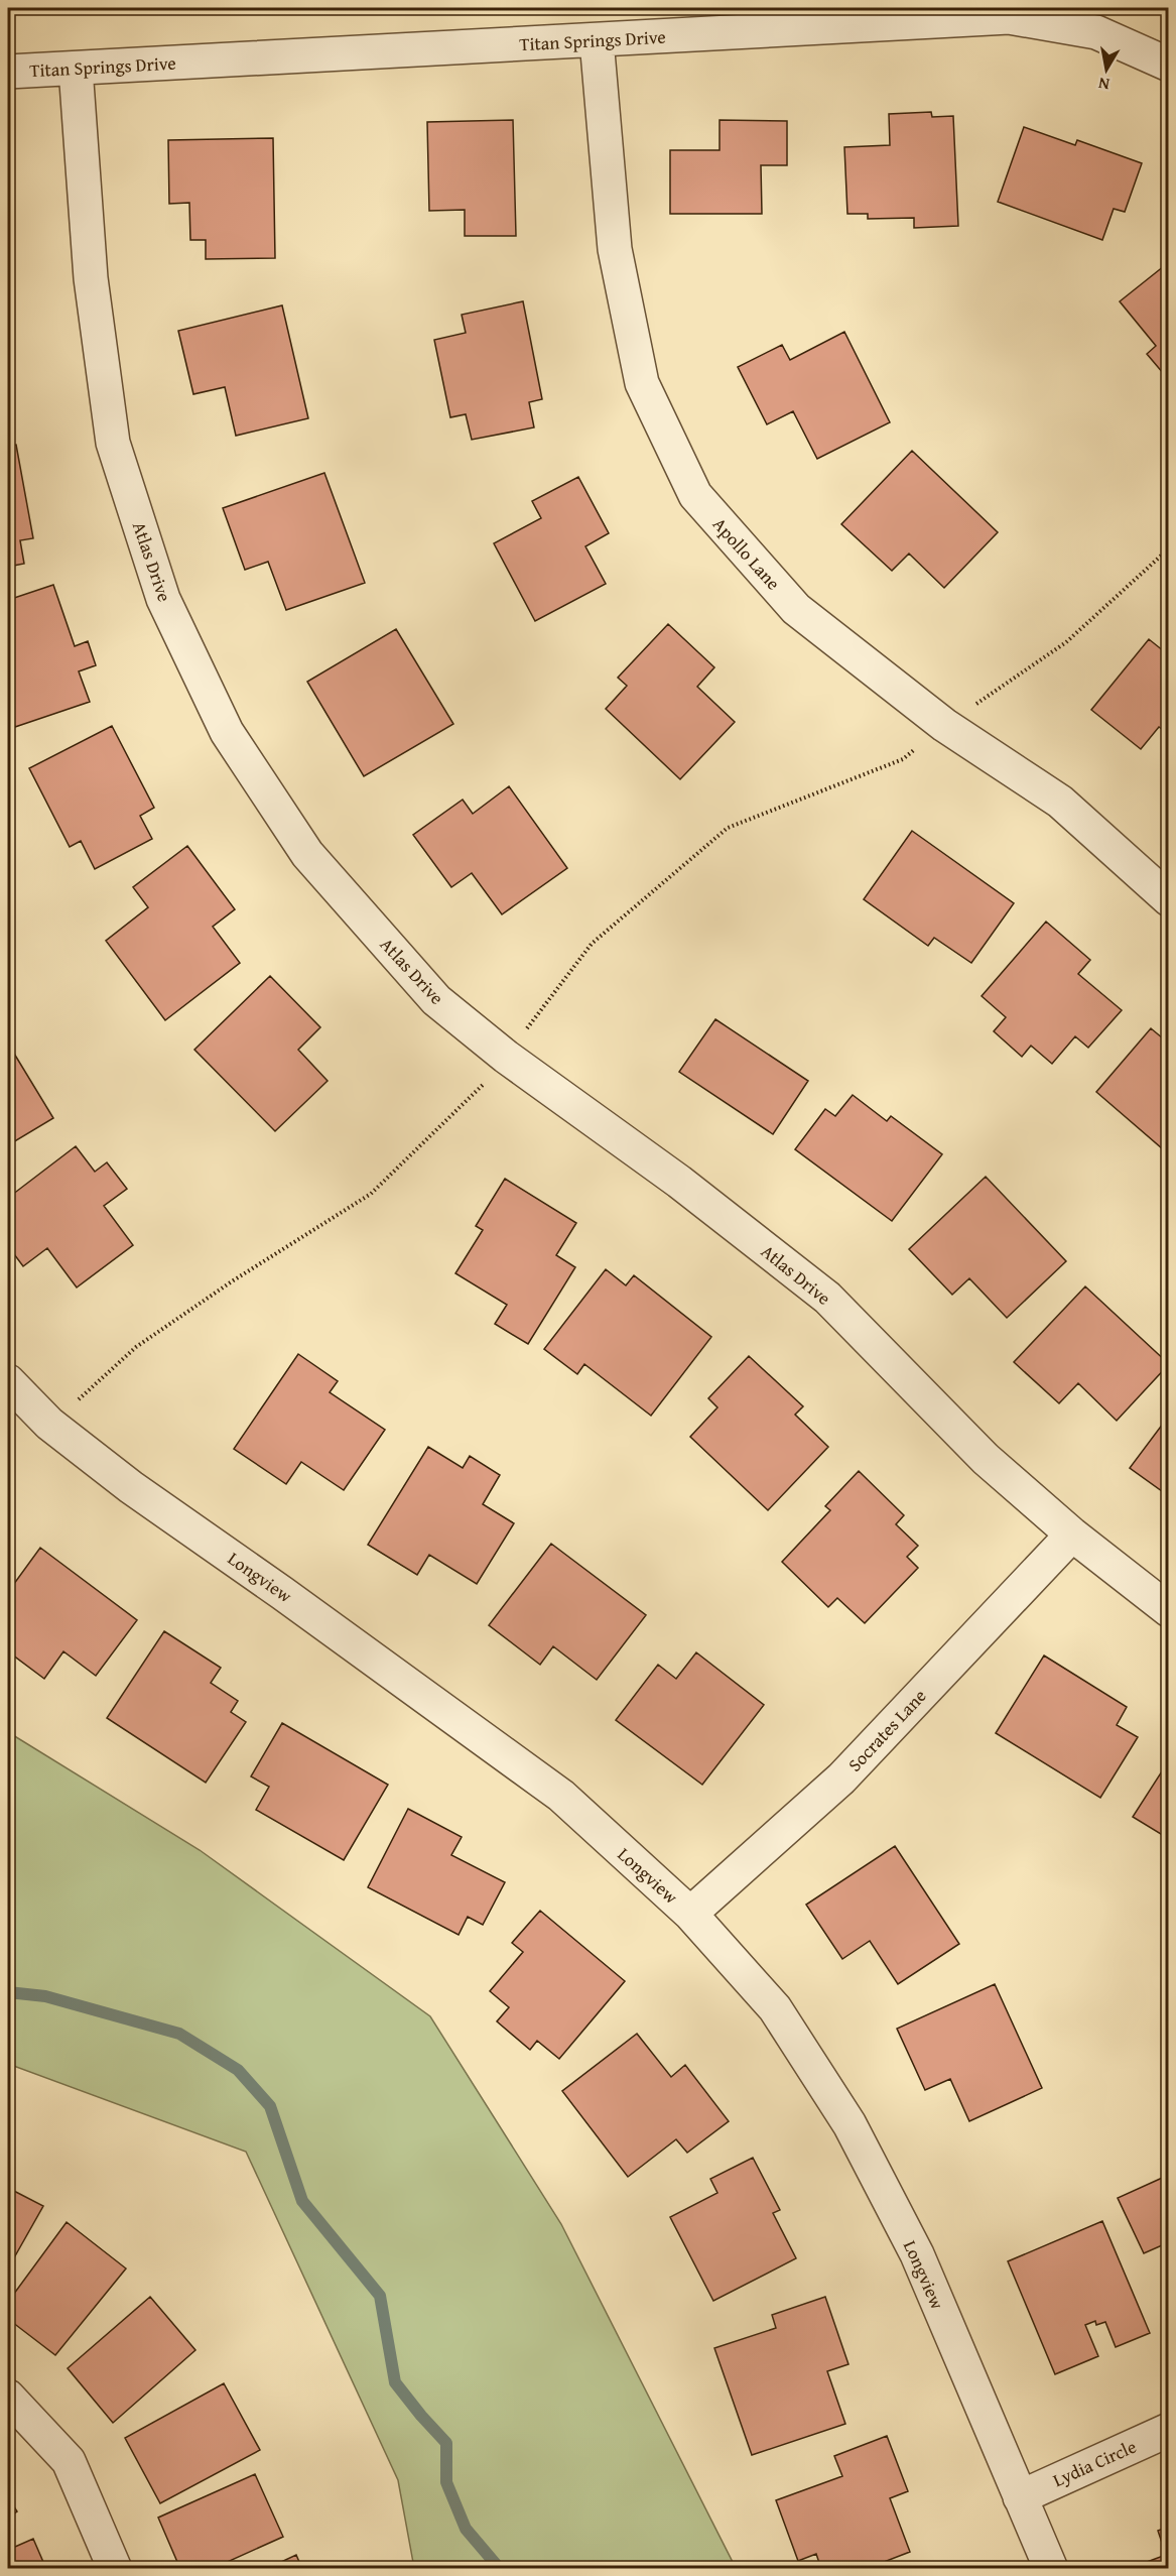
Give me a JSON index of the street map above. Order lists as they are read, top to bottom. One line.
{"streets":{"street":["Titan Springs Drive","Apollo Lane","Atlas Drive","Longview","Socrates Lane","Lydia Circle"]},"crossings":[["Titan Springs Drive","Apollo Lane"],["Titan Springs Drive","Atlas Drive"],["Atlas Drive","Socrates Lane"],["Longview","Socrates Lane"],["Longview","Lydia Circle"]],"north":"bottom"}
